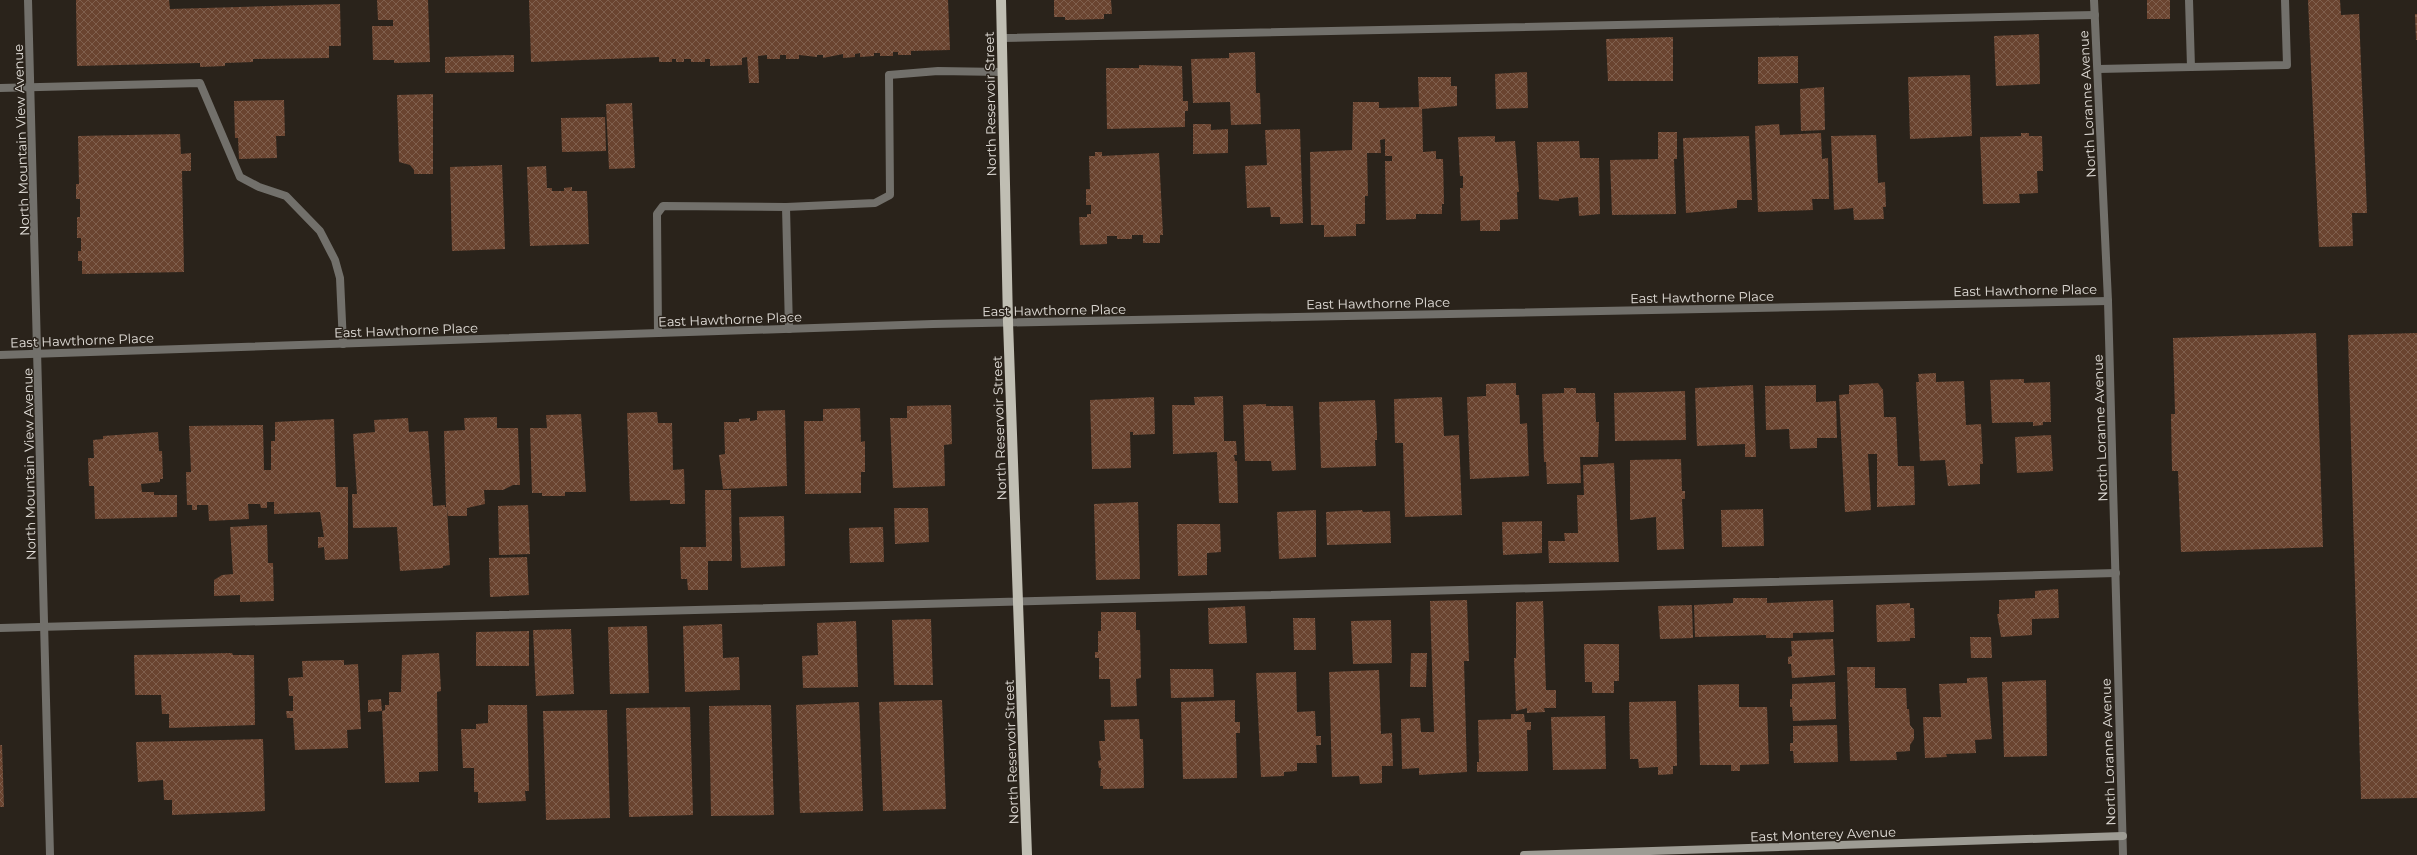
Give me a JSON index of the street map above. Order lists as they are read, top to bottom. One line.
{"streets":{"main road":["North Reservoir Street"],"street":["North Loranne Avenue","North Mountain View Avenue","East Hawthorne Place","East Monterey Avenue"]},"crossings":[["North Reservoir Street","East Hawthorne Place"],["North Loranne Avenue","East Hawthorne Place"],["North Loranne Avenue","East Monterey Avenue"],["North Mountain View Avenue","East Hawthorne Place"]]}
